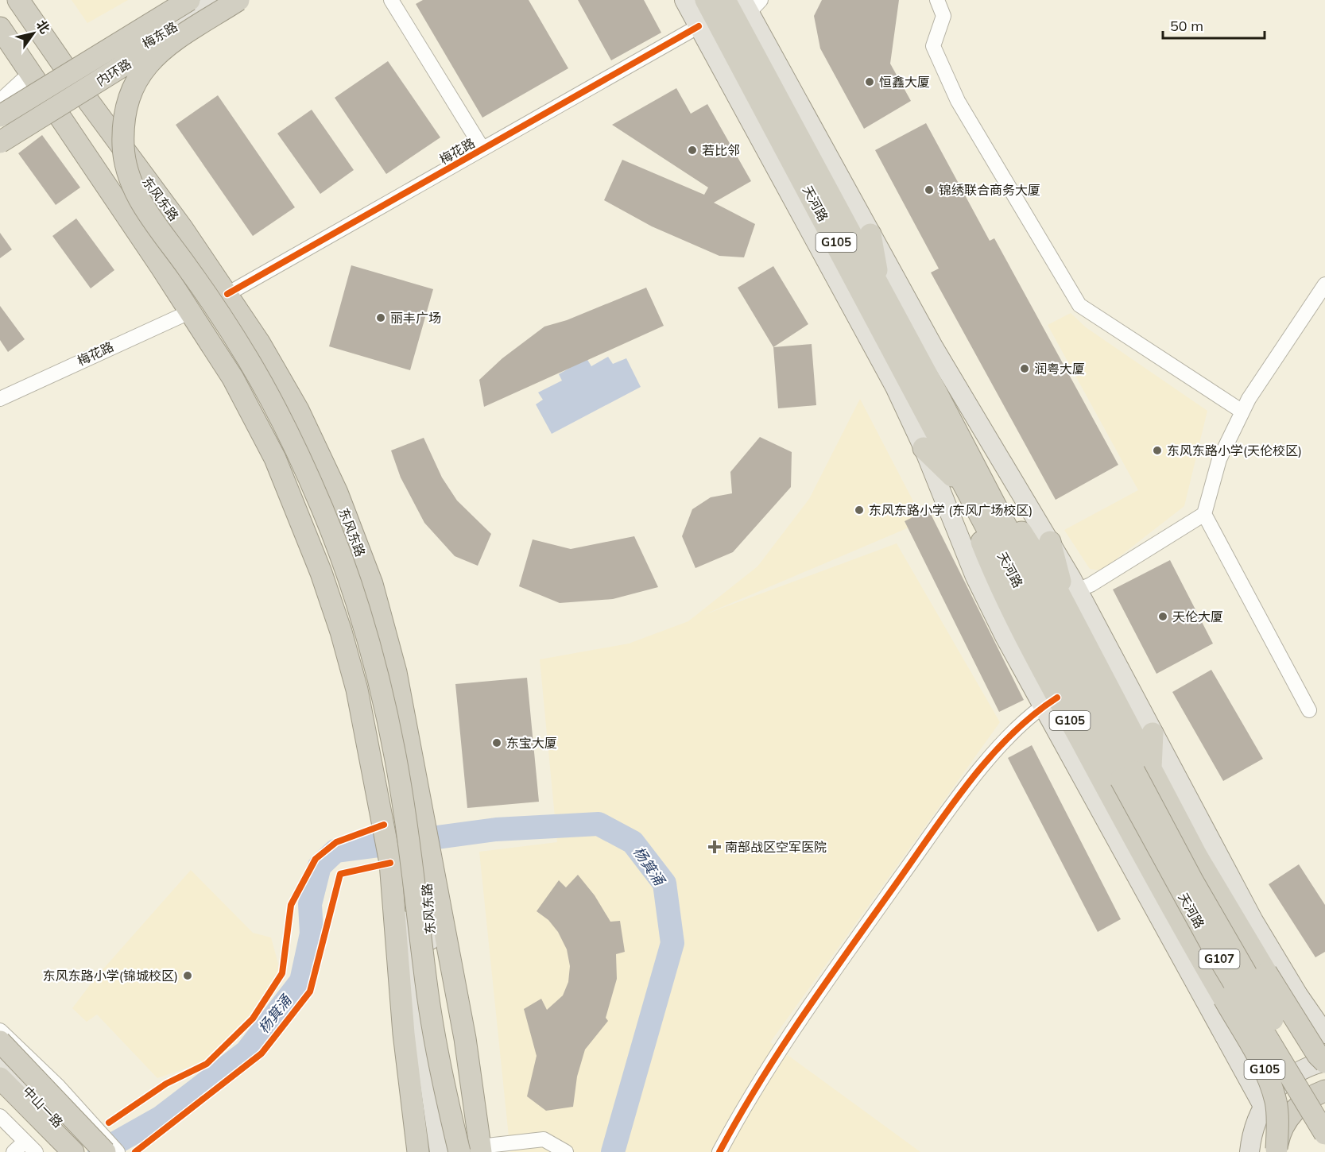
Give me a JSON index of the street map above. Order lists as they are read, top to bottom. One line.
{"streets":{"highway":["内环路","东风东路","天河路","G105","G107"],"main road":["梅东路","中山一路"],"street":["梅花路"]},"crossings":[["梅东路","东风东路"],["梅花路","东风东路"],["天河路","G105"]],"water":["杨箕涌"],"places":{"other":["恒鑫大厦","若比邻","锦绣联合商务大厦","丽丰广场","润粤大厦","东风东路小学(天伦校区)","东风东路小学 (东风广场校区)","天伦大厦","东宝大厦","东风东路小学(锦城校区)"],"health":["南部战区空军医院"]},"scale_bar":"50 m","north":"top right"}
